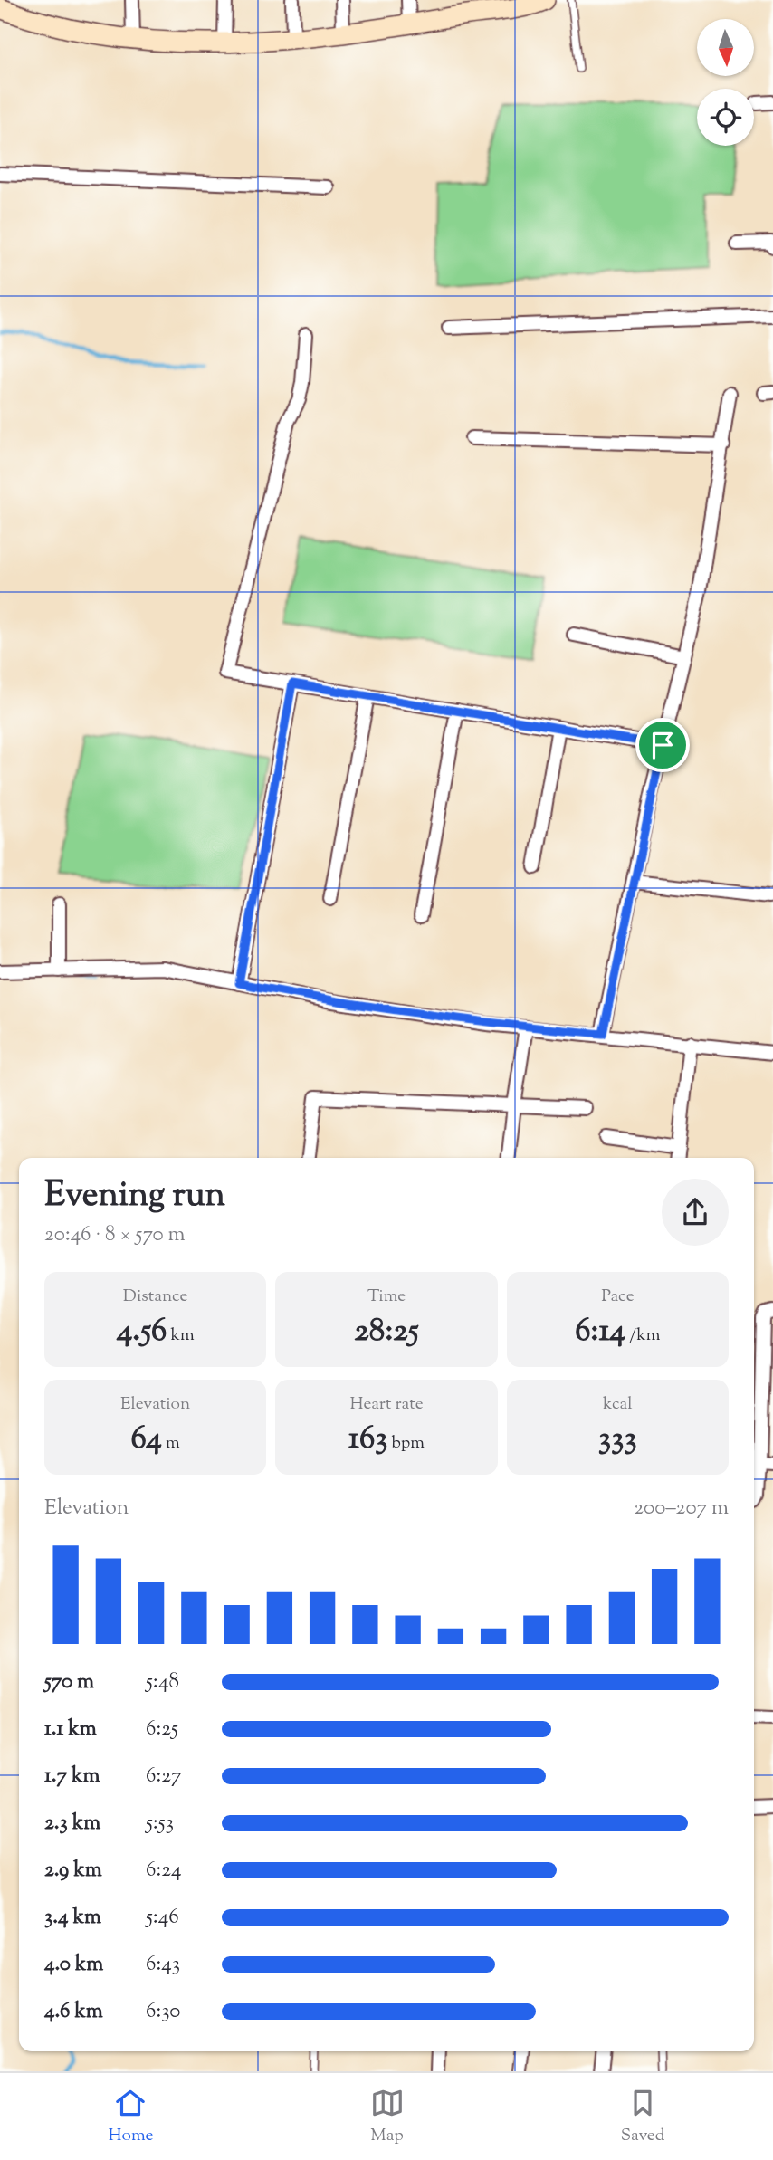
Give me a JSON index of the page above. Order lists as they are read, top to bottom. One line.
{"north":"bottom","page":{"heading":["Evening run","20:46 · 8 × 570 m"],"stats":[["Distance","4.56 km"],["Time","28:25"],["Pace","6:14 /km"],["Elevation","64 m"],["Heart rate","163 bpm"],["kcal","333"]],"chart":["Elevation","200–207 m"],"list":[{"name":"570 m","note":"5:48"},{"name":"1.1 km","note":"6:25"},{"name":"1.7 km","note":"6:27"},{"name":"2.3 km","note":"5:53"},{"name":"2.9 km","note":"6:24"},{"name":"3.4 km","note":"5:46"},{"name":"4.0 km","note":"6:43"},{"name":"4.6 km","note":"6:30"}],"tabs":["Home","Map","Saved"]}}
